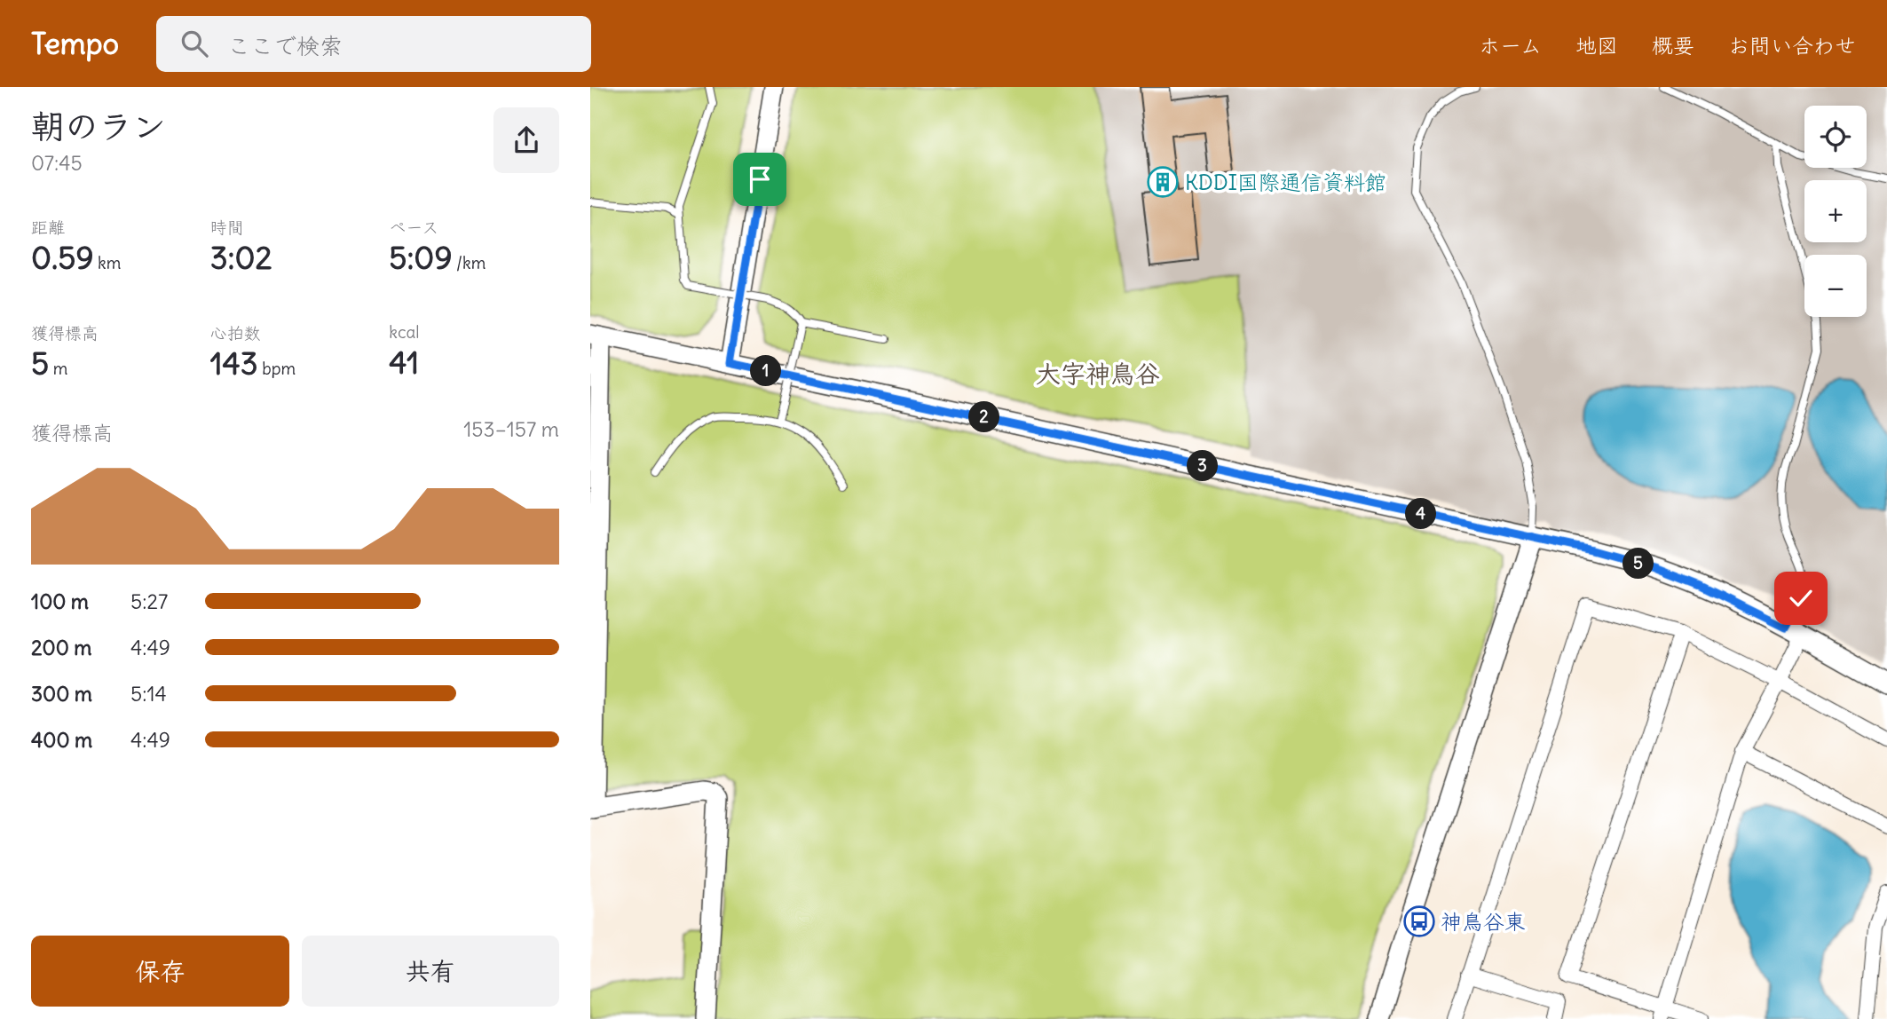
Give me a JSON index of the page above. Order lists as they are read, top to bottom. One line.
{"districts":["大字神鳥谷"],"places":{"building":["KDDI国際通信資料館"],"bus stop":["神鳥谷東"]},"page":{"header":"Tempo","search":"ここで検索","nav":["ホーム","地図","概要","お問い合わせ"],"heading":["朝のラン","07:45"],"map_buttons":["+","−"],"stats":[["距離","0.59 km"],["時間","3:02"],["ペース","5:09 /km"],["獲得標高","5 m"],["心拍数","143 bpm"],["kcal","41"]],"pins":["1","2","3","4","5"],"chart":["獲得標高","153–157 m"],"list":[{"name":"100 m","note":"5:27"},{"name":"200 m","note":"4:49"},{"name":"300 m","note":"5:14"},{"name":"400 m","note":"4:49"}],"buttons":["保存","共有"]}}
